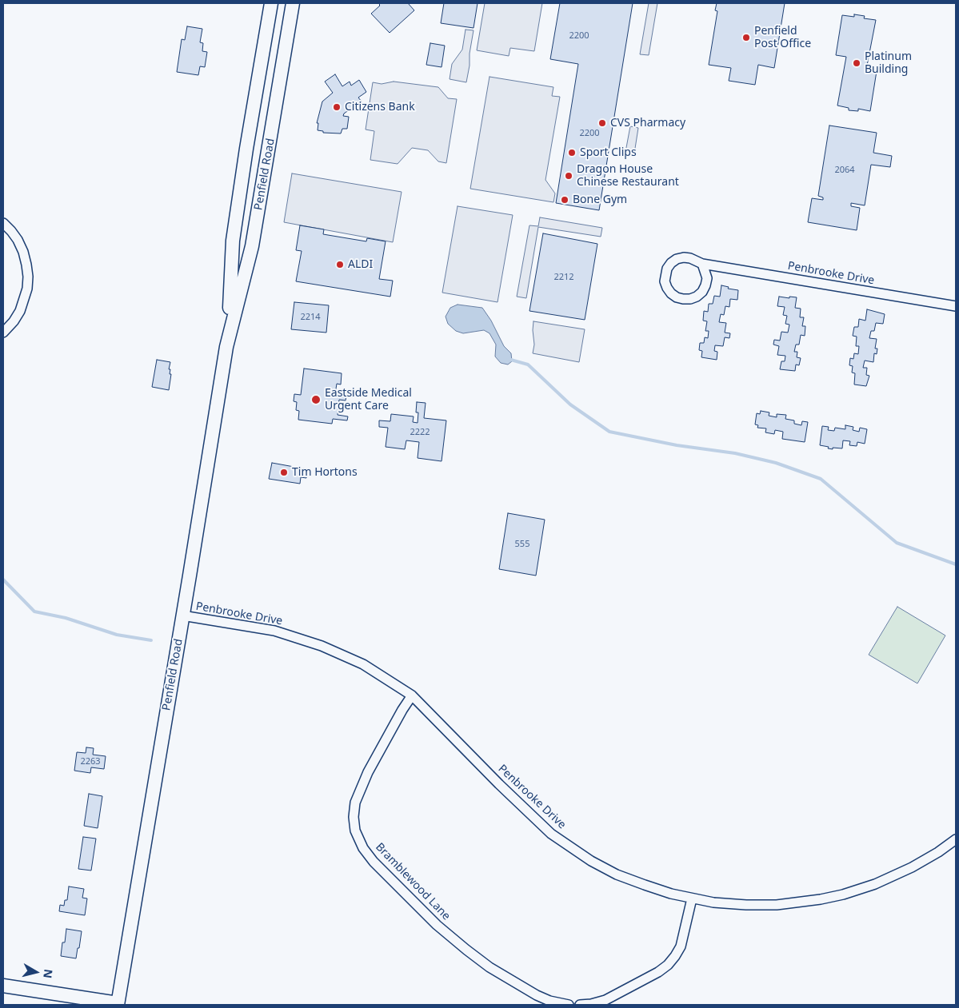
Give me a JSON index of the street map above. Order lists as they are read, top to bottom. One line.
{"streets":{"main road":["Penfield Road"],"street":["Penbrooke Drive","Bramblewood Lane"]},"crossings":[["Penfield Road","Penbrooke Drive"],["Penbrooke Drive","Bramblewood Lane"]],"places":["Penfield Post Office","Platinum Building","Citizens Bank","CVS Pharmacy","Sport Clips","Dragon House Chinese Restaurant","Bone Gym","ALDI","Eastside Medical Urgent Care","Tim Hortons"],"house_numbers":["2200","2200","2064","2212","2214","2222","555","2263"],"north":"right"}
